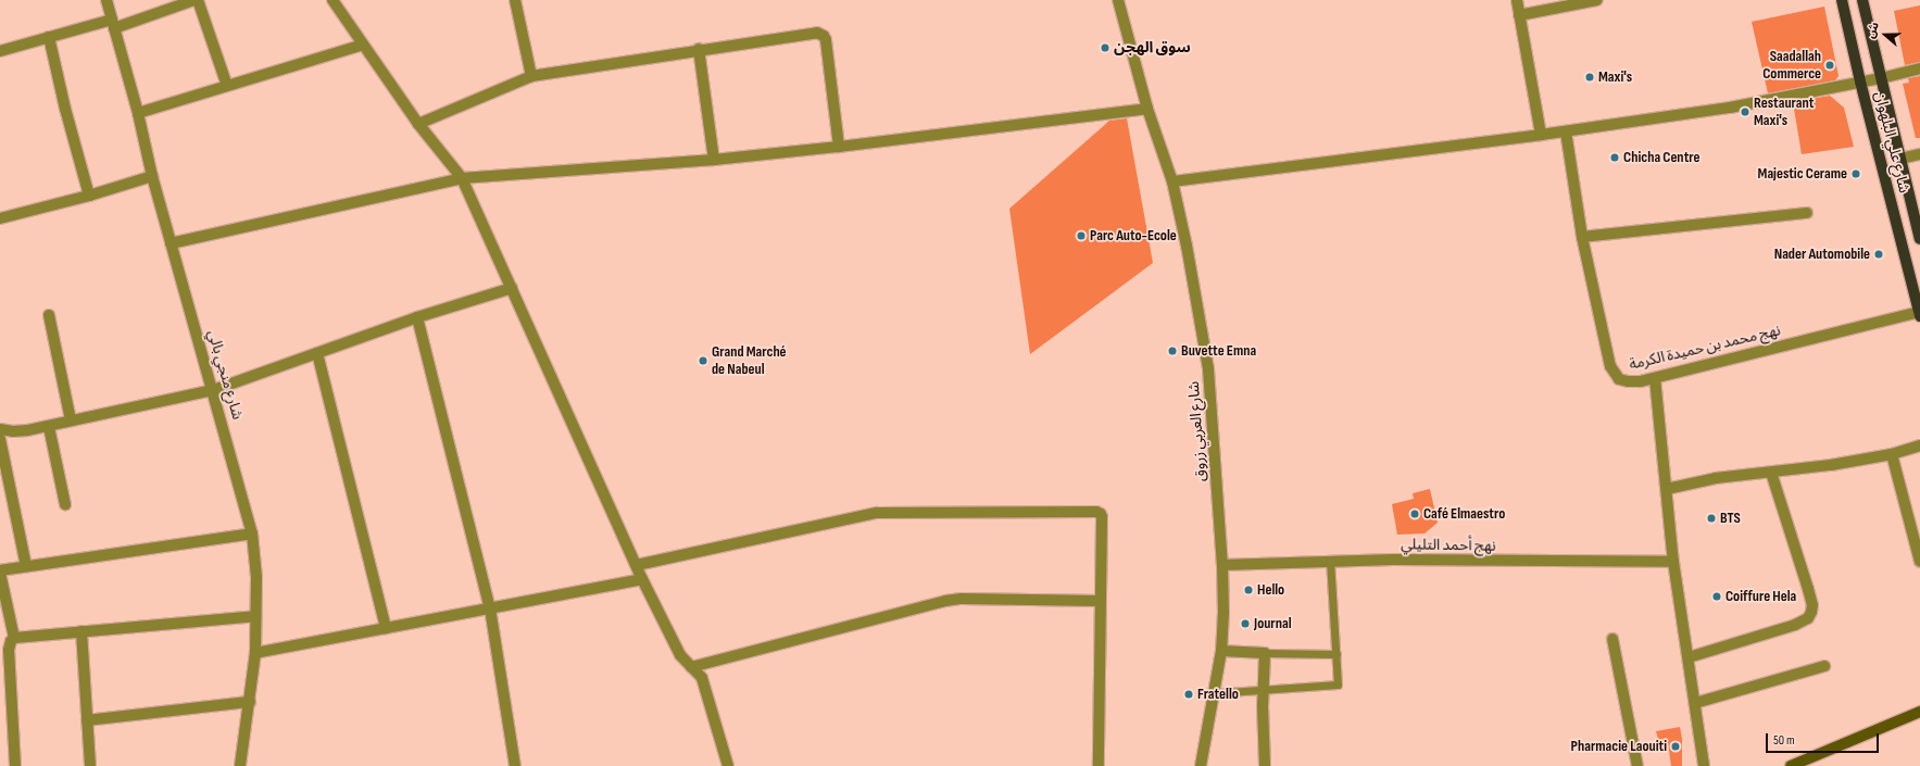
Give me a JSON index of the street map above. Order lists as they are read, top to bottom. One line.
{"streets":{"main road":["شارع علي البلهوان"],"street":["نهج محمد بن حميدة الكرمة","شارع منجي بالي","شارع العربي زروق","نهج أحمد التليلي"]},"crossings":[["شارع علي البلهوان","نهج محمد بن حميدة الكرمة"],["شارع العربي زروق","نهج أحمد التليلي"]],"places":["سوق الهجن","Saadallah Commerce","Maxi's","Restaurant Maxi's","Chicha Centre","Majestic Cerame","Parc Auto-Ecole","Nader Automobile","Buvette Emna","Grand Marché de Nabeul","Café Elmaestro","BTS","Hello","Coiffure Hela","Journal","Fratello","Pharmacie Laouiti"],"scale_bar":"50 m","north":"left"}
